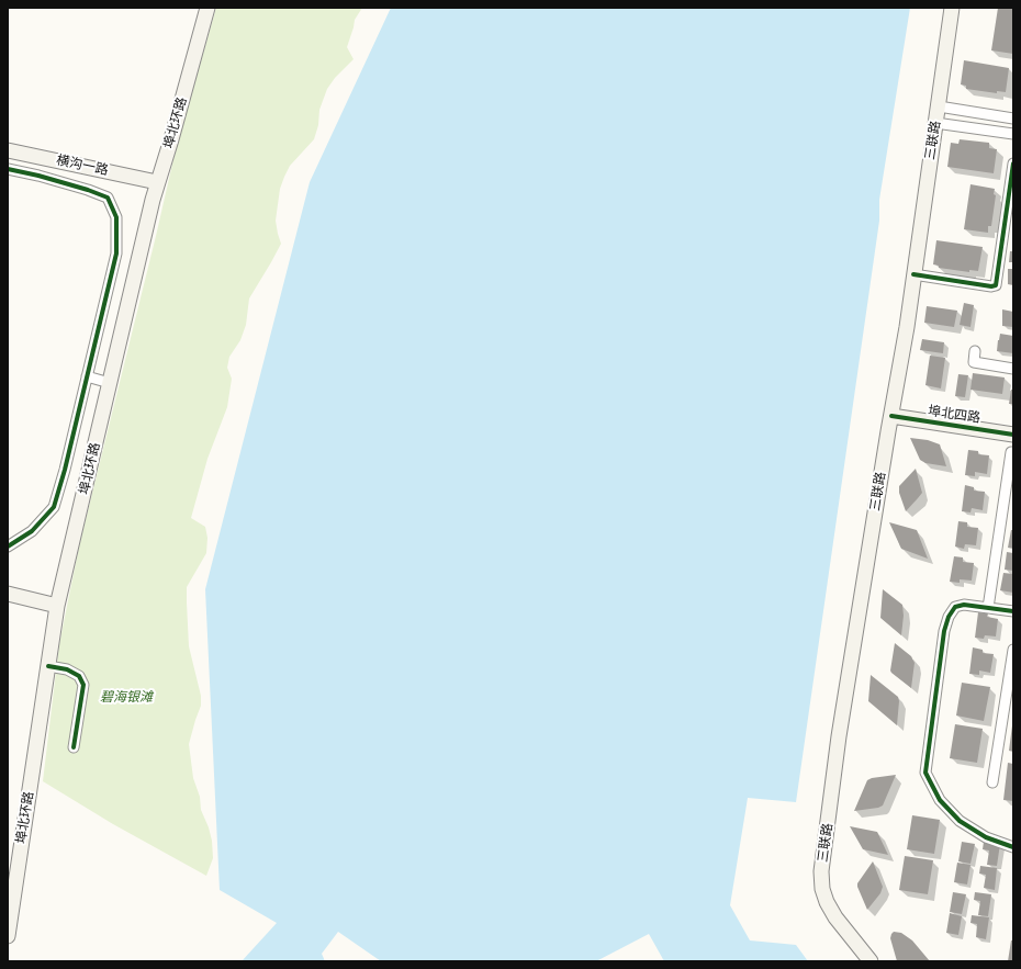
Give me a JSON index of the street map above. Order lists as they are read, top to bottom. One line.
{"streets":{"main road":["埠北环路","三联路","横沟一路","埠北四路"]},"crossings":[["埠北环路","横沟一路"],["三联路","埠北四路"]],"parks":["碧海银滩"]}
